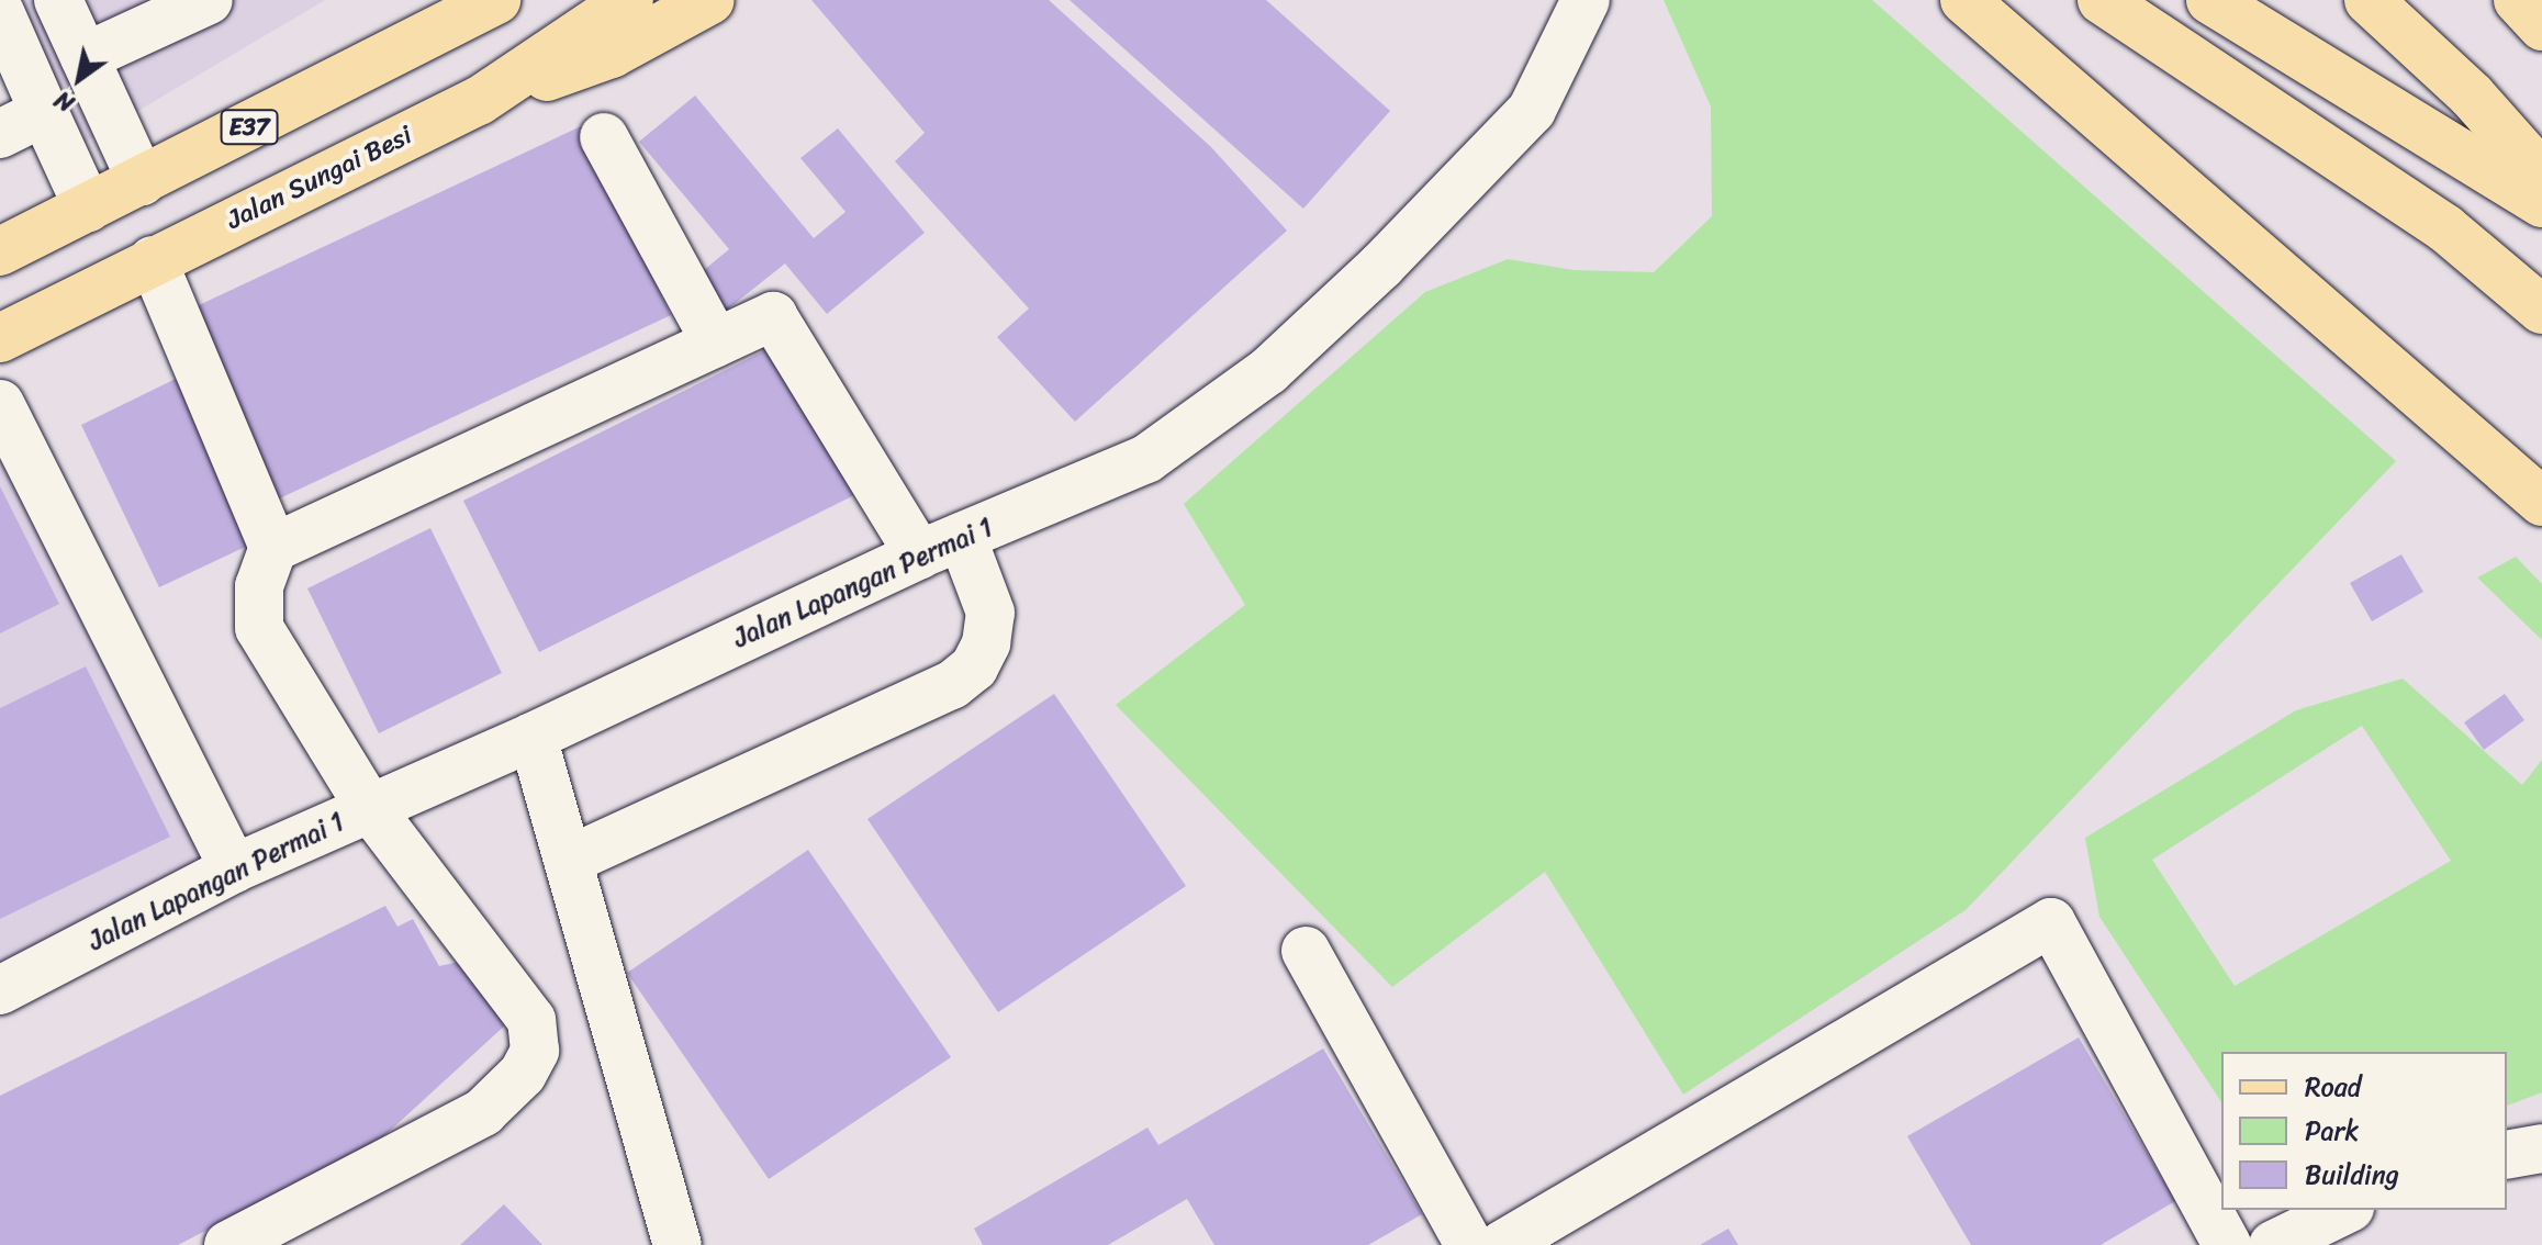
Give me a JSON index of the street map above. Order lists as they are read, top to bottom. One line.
{"streets":{"main road":["E37","Jalan Sungai Besi"],"street":["Jalan Lapangan Permai 1"]},"legend":["Road","Park","Building"],"north":"bottom left"}
